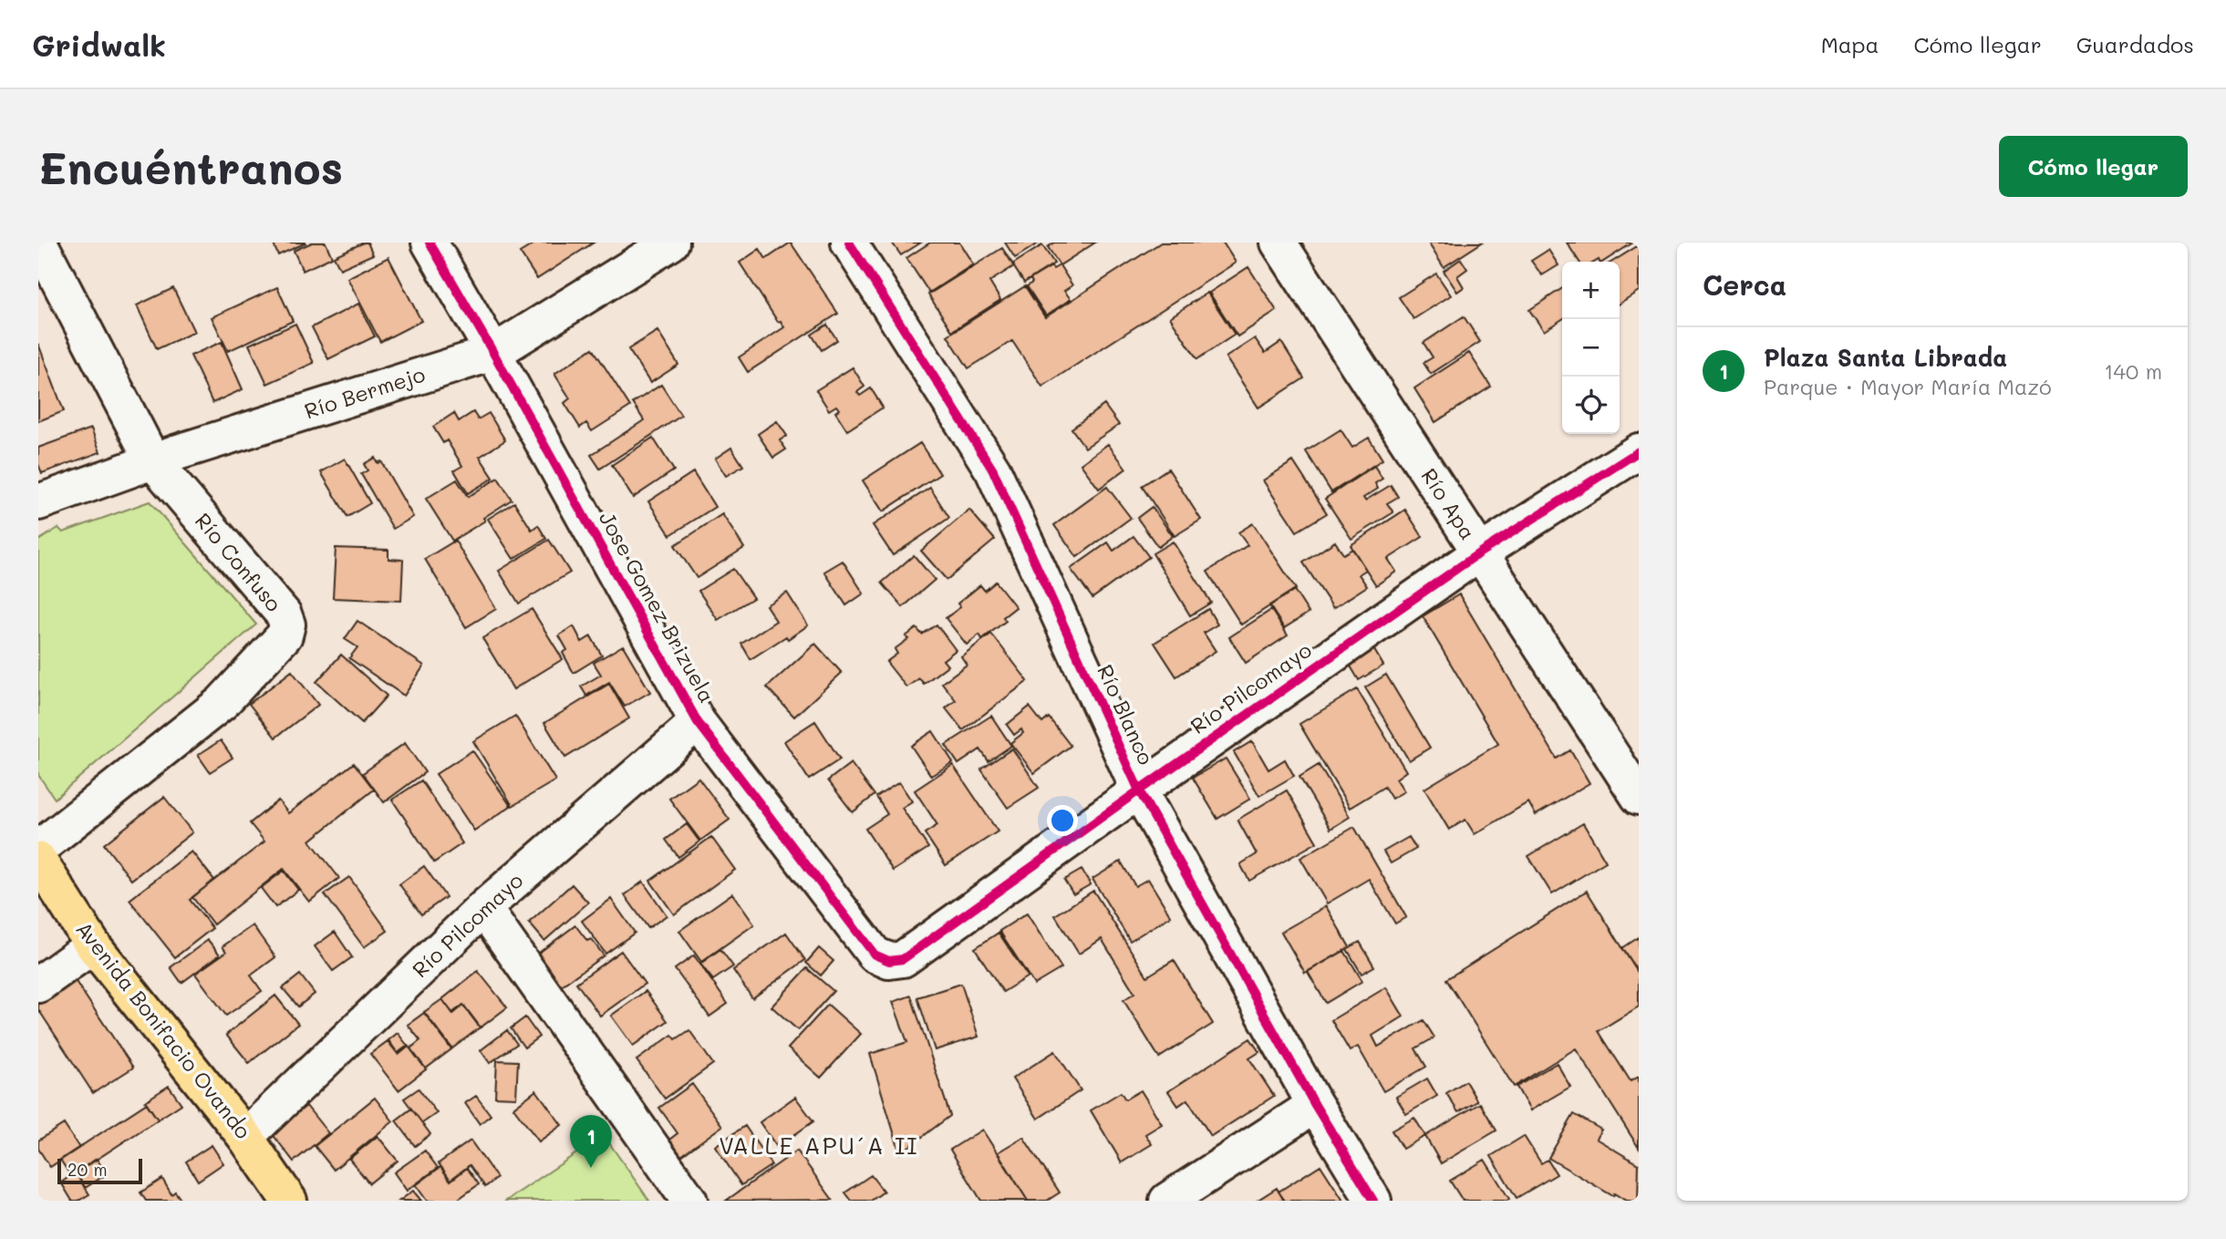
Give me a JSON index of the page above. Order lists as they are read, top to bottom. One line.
{"streets":{"main road":["Avenida Bonifacio Ovando"],"street":["Río Bermejo","Río Apa","Río Confuso","Jose Gomez Brizuela","Río Pilcomayo","Río Blanco"]},"crossings":[["Río Bermejo","Río Confuso"],["Río Bermejo","Jose Gomez Brizuela"],["Río Apa","Río Pilcomayo"],["Jose Gomez Brizuela","Río Pilcomayo"],["Río Pilcomayo","Río Blanco"],["Río Pilcomayo","Avenida Bonifacio Ovando"]],"districts":["VALLE APU´A II"],"scale_bar":"20 m","page":{"header":"Gridwalk","nav":["Mapa","Cómo llegar","Guardados"],"buttons":"Cómo llegar","title":"Encuéntranos","heading":"Cerca","map_buttons":["+","−"],"list":[{"mark":"1","name":"Plaza Santa Librada","note":"Parque · Mayor María Mazó","value":"140 m"}],"pins":"1","scale":"20 m"}}
